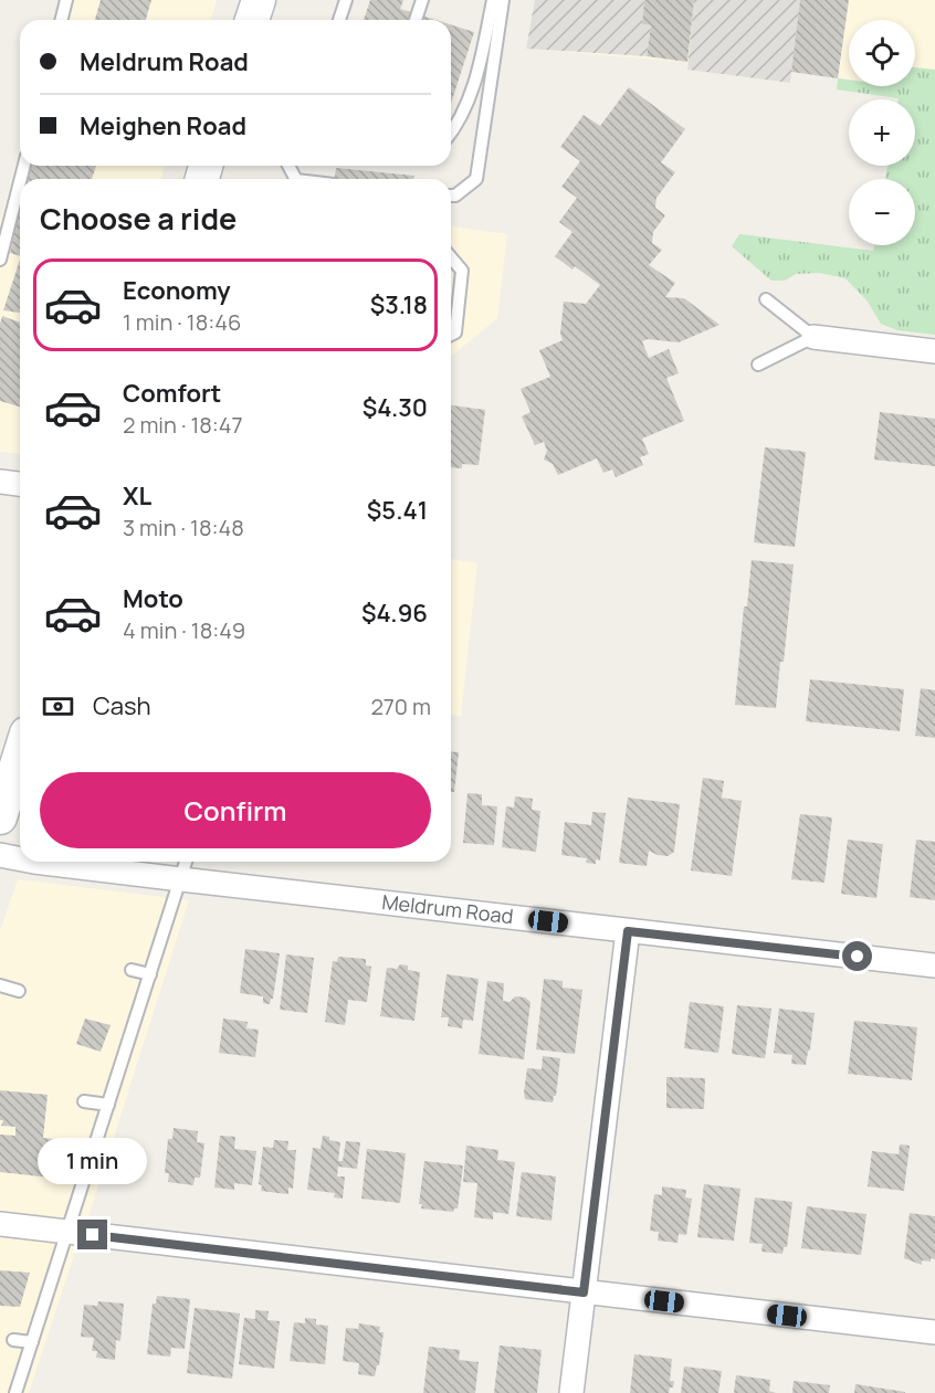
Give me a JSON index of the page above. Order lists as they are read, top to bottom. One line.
{"streets":{"street":["Meldrum Road"]},"page":{"map_buttons":["+","−"],"banner":["Meldrum Road","Meighen Road"],"heading":"Choose a ride","list":[{"name":"Economy","note":"1 min · 18:46","value":"$3.18"},{"name":"Comfort","note":"2 min · 18:47","value":"$4.30"},{"name":"XL","note":"3 min · 18:48","value":"$5.41"},{"name":"Moto","note":"4 min · 18:49","value":"$4.96"}],"pay":["Cash","270 m"],"buttons":"Confirm","bubble":"1 min"}}
